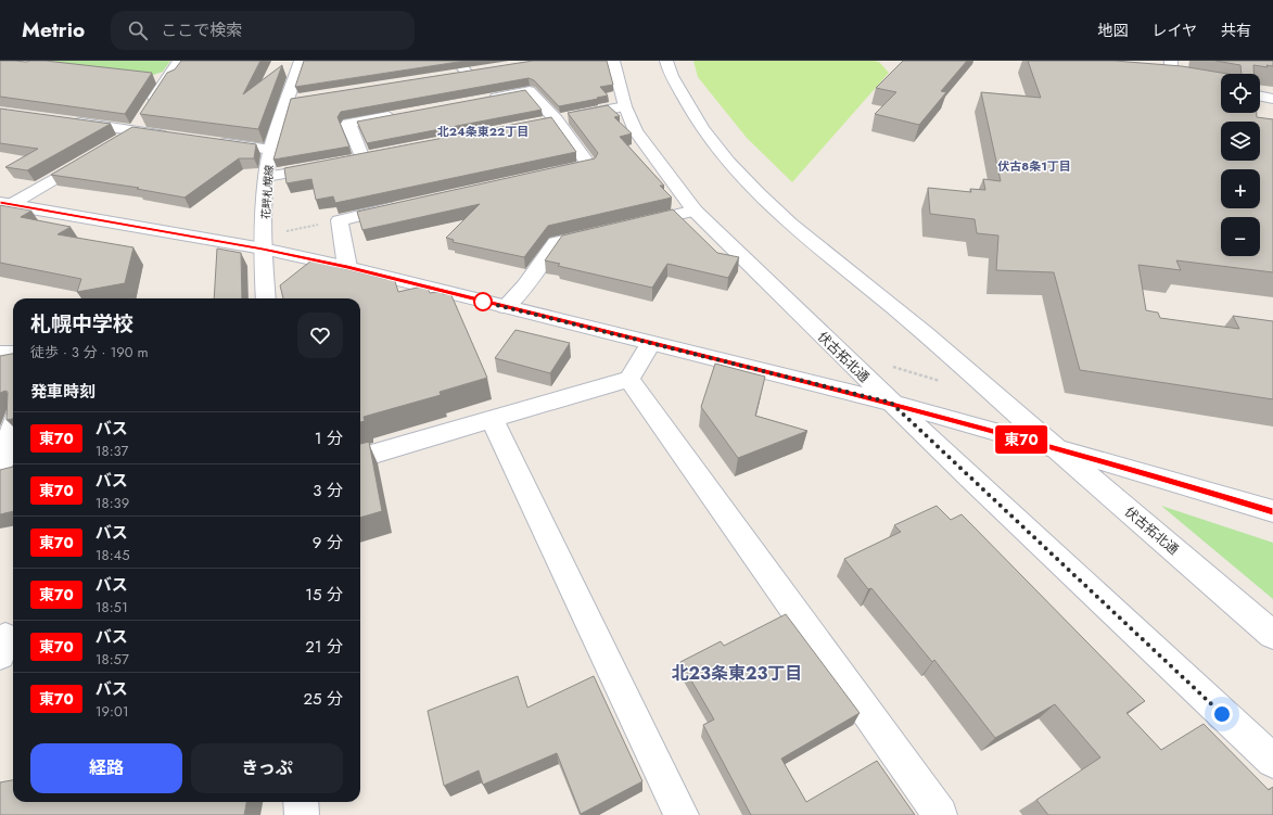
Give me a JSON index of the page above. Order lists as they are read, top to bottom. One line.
{"streets":{"street":["花畔札幌線","伏古拓北通"]},"districts":["北24条東22丁目","伏古8条1丁目","北23条東23丁目"],"lines":["bus line 東70"],"page":{"header":"Metrio","search":"ここで検索","nav":["地図","レイヤ","共有"],"on_map":"東70","map_buttons":["+","−"],"heading":[["札幌中学校","徒歩 · 3 分 · 190 m"],"発車時刻"],"list":[{"mark":"東70","name":"バス","note":"18:37","value":"1 分"},{"mark":"東70","name":"バス","note":"18:39","value":"3 分"},{"mark":"東70","name":"バス","note":"18:45","value":"9 分"},{"mark":"東70","name":"バス","note":"18:51","value":"15 分"},{"mark":"東70","name":"バス","note":"18:57","value":"21 分"},{"mark":"東70","name":"バス","note":"19:01","value":"25 分"}],"buttons":["経路","きっぷ"]}}
